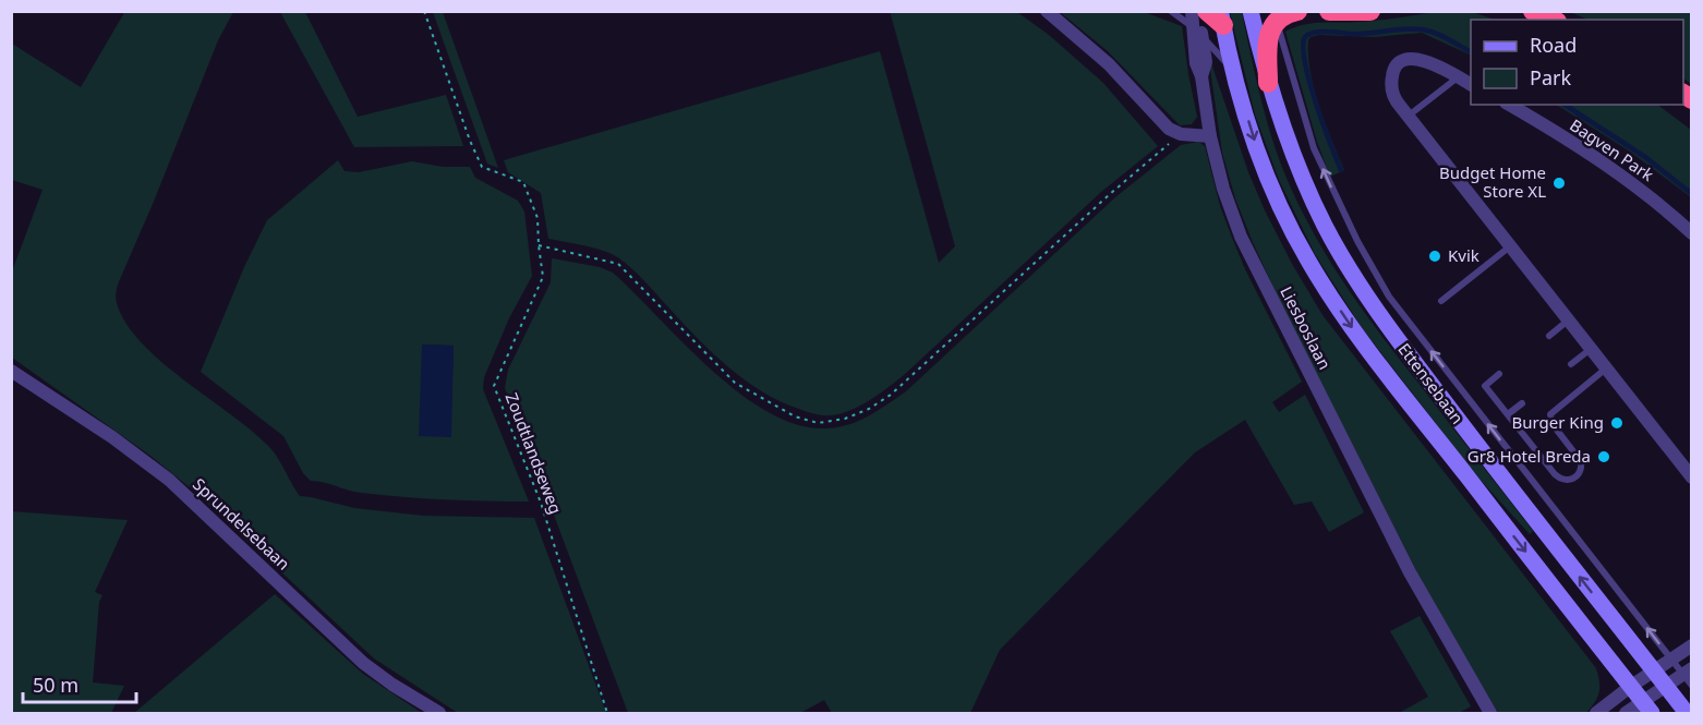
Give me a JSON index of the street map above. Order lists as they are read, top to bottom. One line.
{"streets":{"main road":["Ettensebaan"],"street":["Bagven Park","Liesboslaan","Sprundelsebaan"],"path":["Zoudtlandseweg"]},"places":["Budget Home Store XL","Kvik","Burger King","Gr8 Hotel Breda"],"legend":["Road","Park"],"scale_bar":"50 m"}
